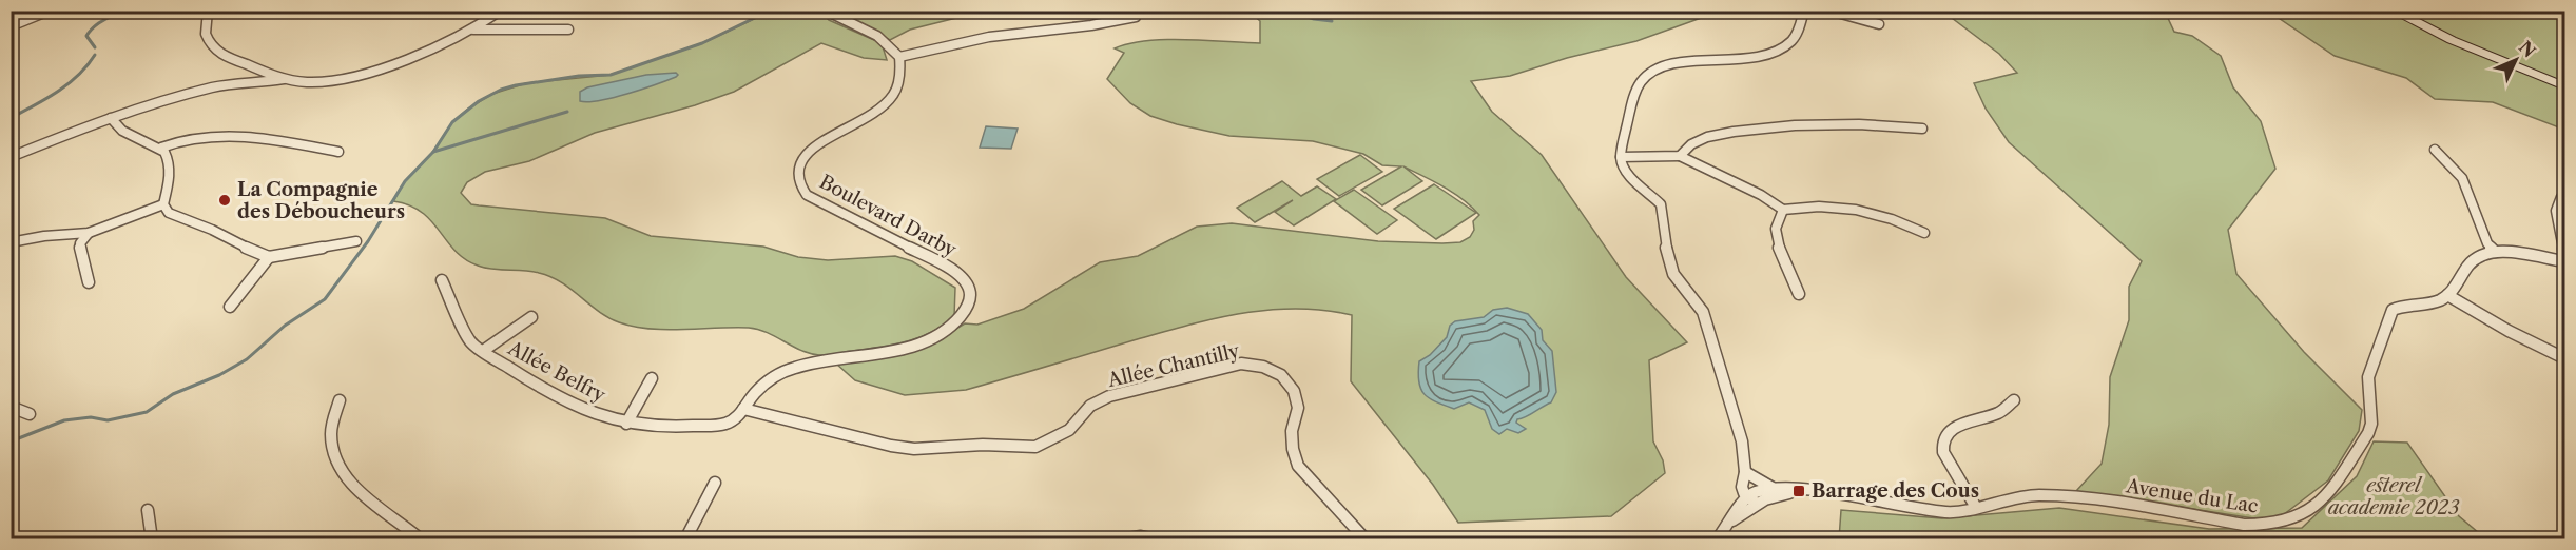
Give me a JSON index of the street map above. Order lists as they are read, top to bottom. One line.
{"streets":{"street":["Boulevard Darby","Allée Chantilly","Allée Belfry","Avenue du Lac"]},"crossings":[["Boulevard Darby","Allée Chantilly"],["Boulevard Darby","Allée Belfry"]],"parks":["esterel academie 2023"],"places":{"other":["La Compagnie des Déboucheurs"],"transit":["Barrage des Cous"]},"north":"top right"}
